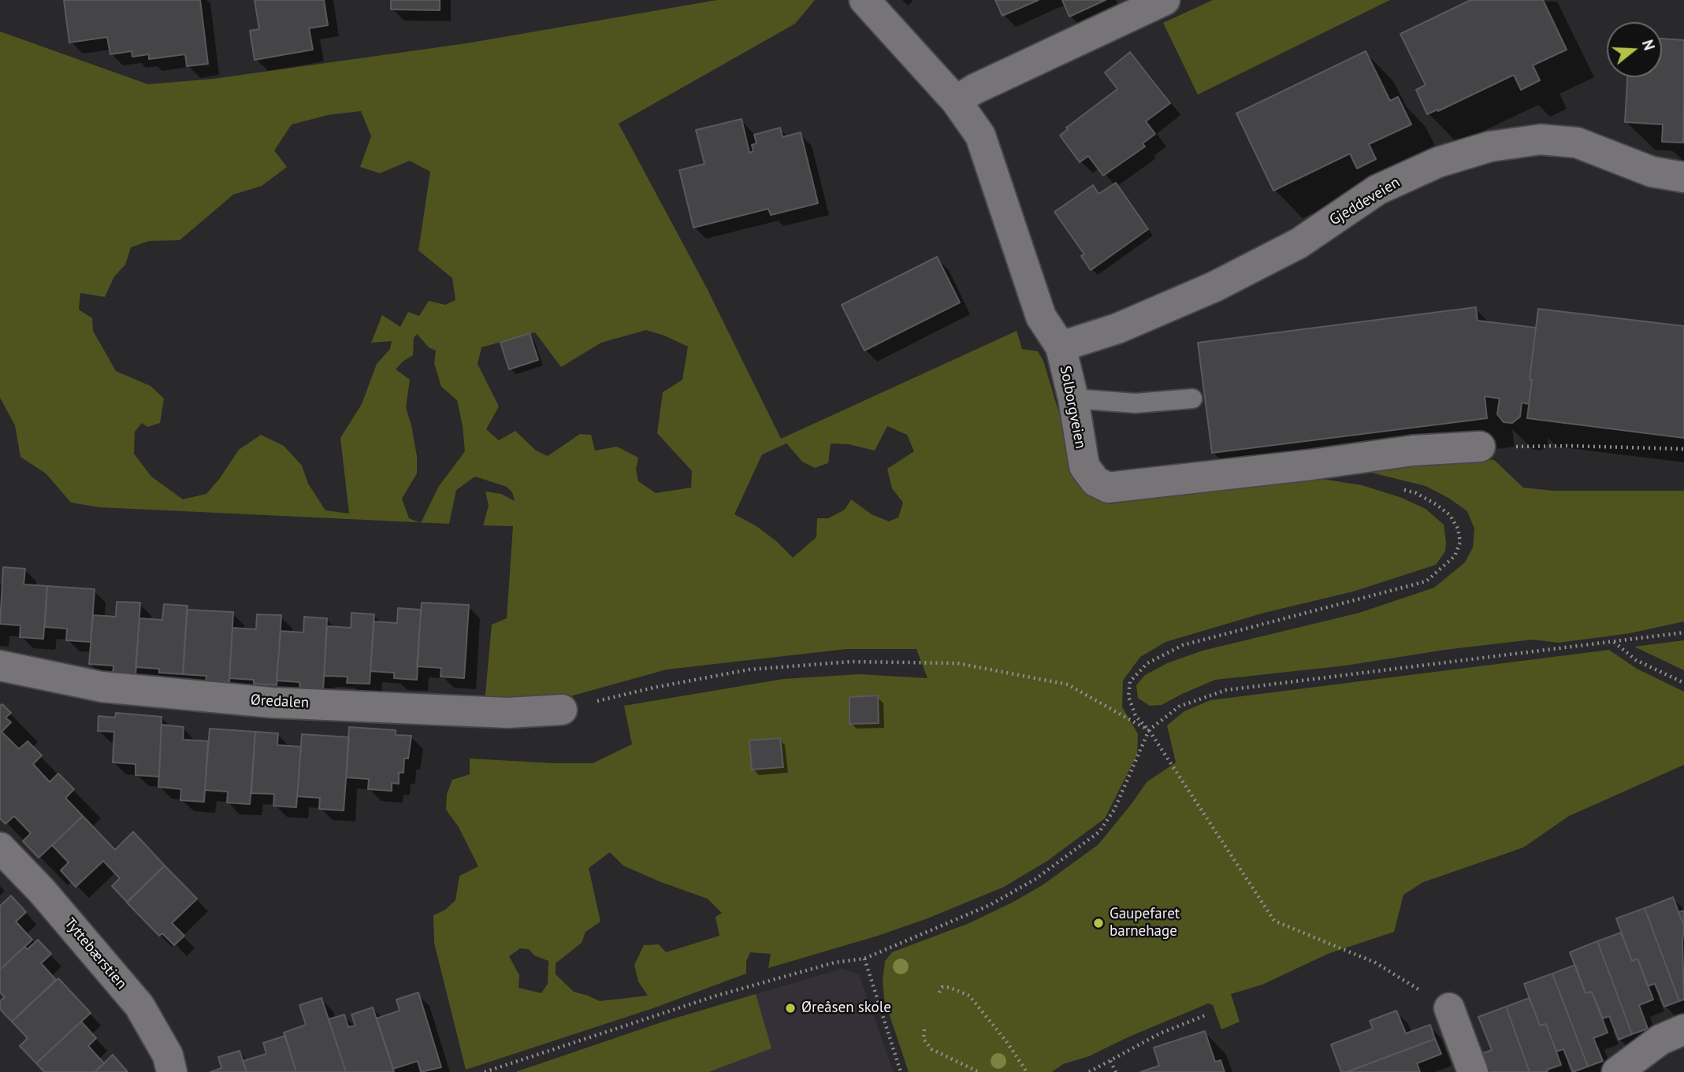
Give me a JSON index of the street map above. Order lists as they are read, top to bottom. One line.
{"streets":{"street":["Gjeddeveien","Solborgveien","Øredalen","Tyttebærstien"]},"crossings":[["Gjeddeveien","Solborgveien"]],"places":["Gaupefaret barnehage","Øreåsen skole"],"north":"right"}
